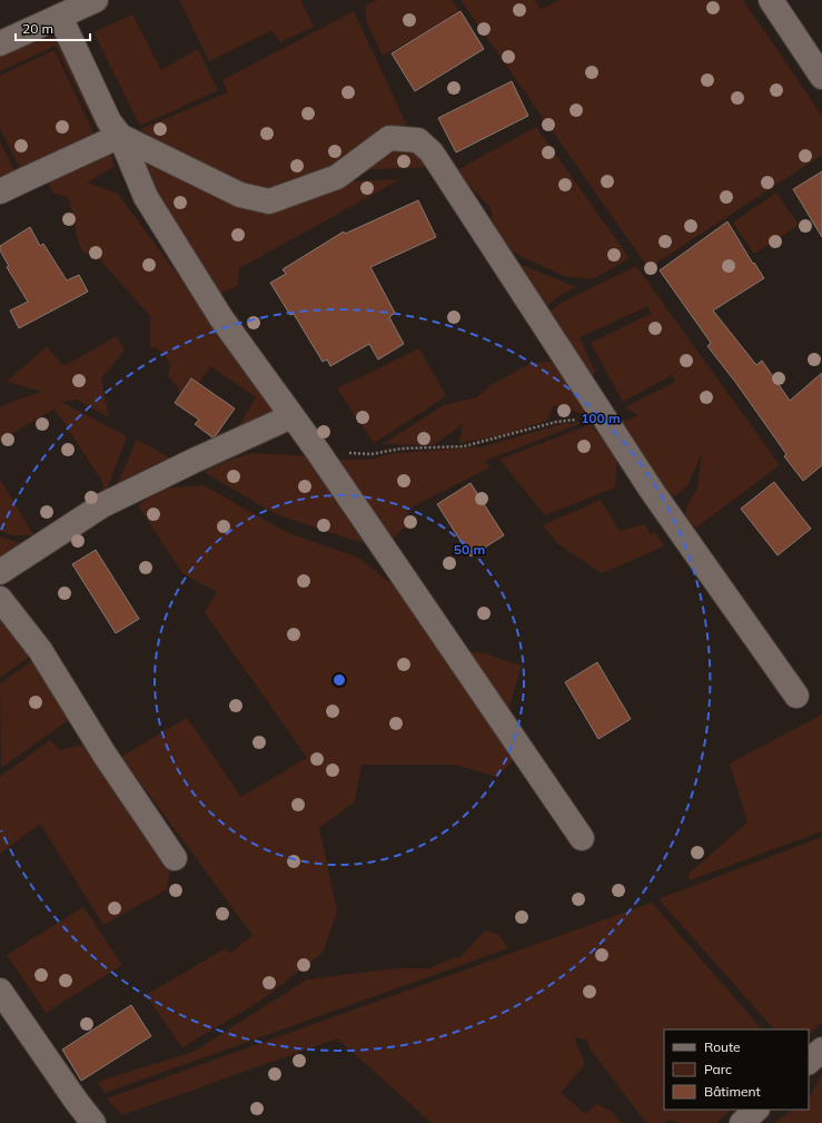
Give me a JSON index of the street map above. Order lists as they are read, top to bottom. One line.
{"legend":["Route","Parc","Bâtiment"],"scale_bar":"20 m","rings":["100 m","50 m"]}
